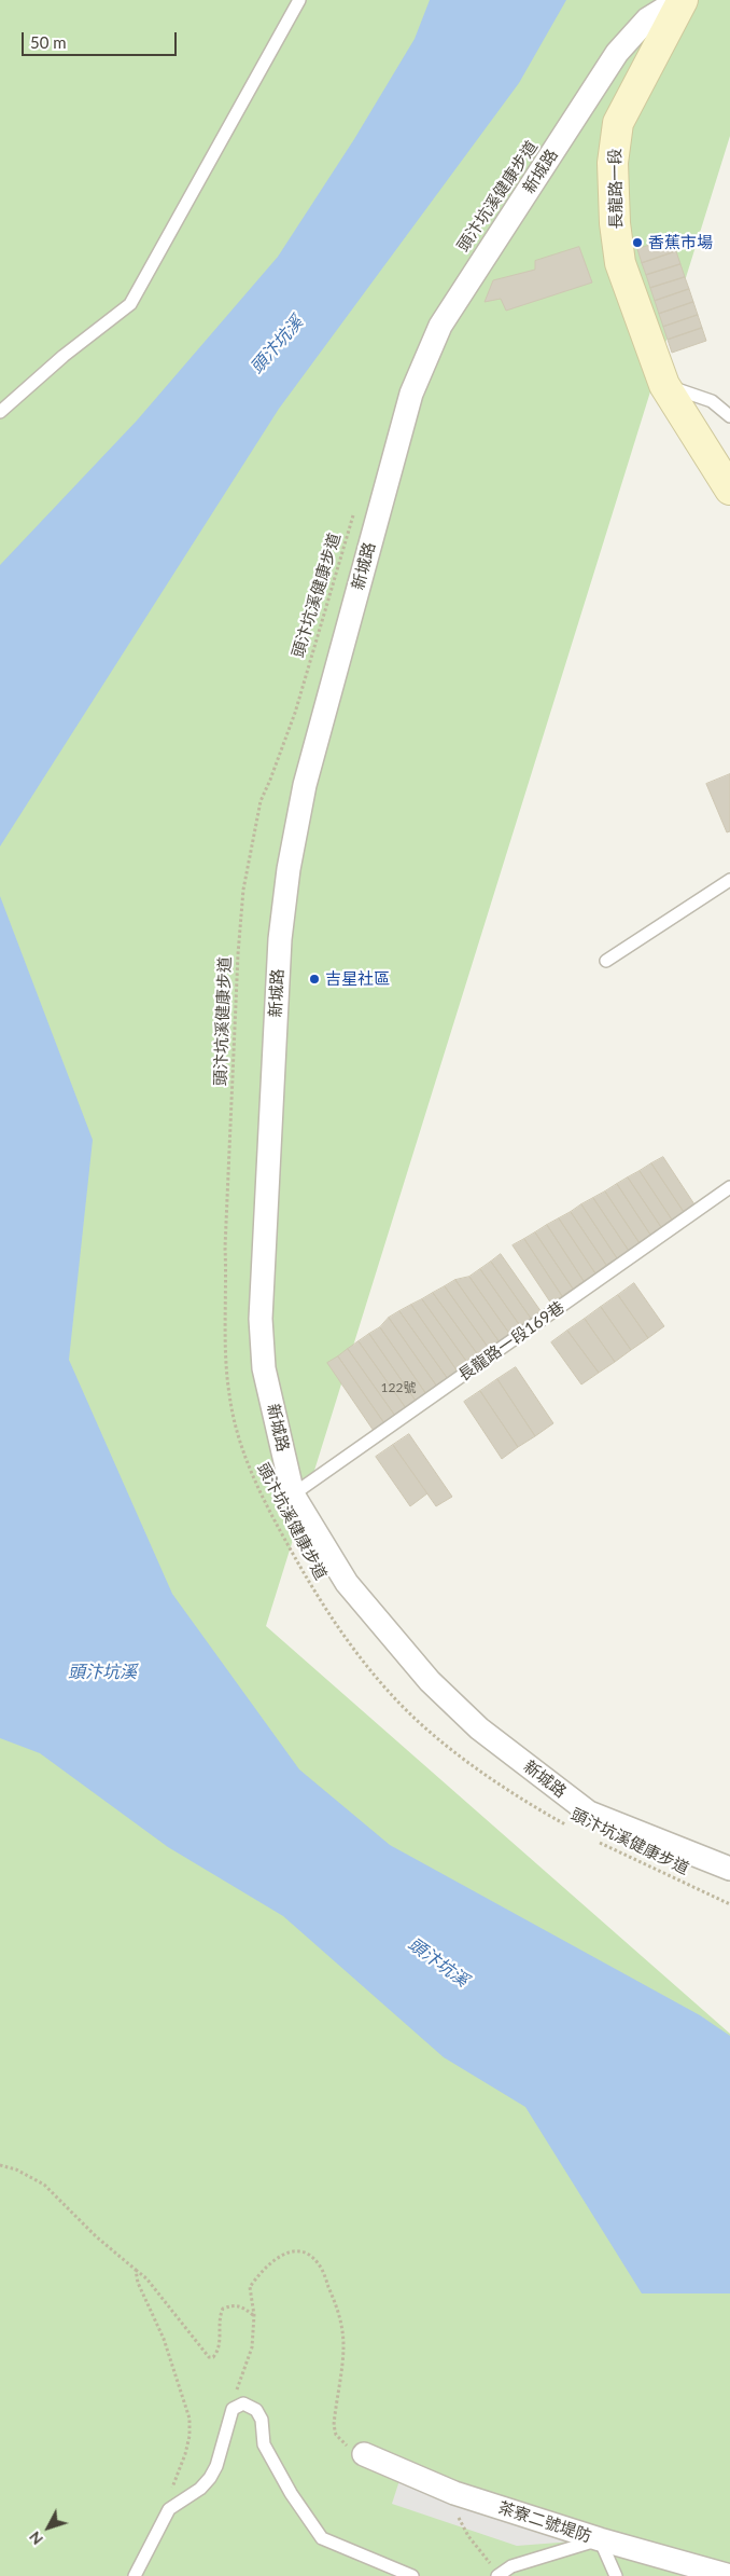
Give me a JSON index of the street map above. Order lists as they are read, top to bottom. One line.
{"streets":{"main road":["長龍路一段"],"street":["新城路","茶寮二號堤防"],"lane":["長龍路一段169巷"],"path":["頭汴坑溪健康步道"]},"crossings":[["新城路","長龍路一段169巷"]],"water":["頭汴坑溪"],"places":["香蕉市場","吉星社區"],"house_numbers":["122號"],"scale_bar":"50 m","north":"bottom left"}
